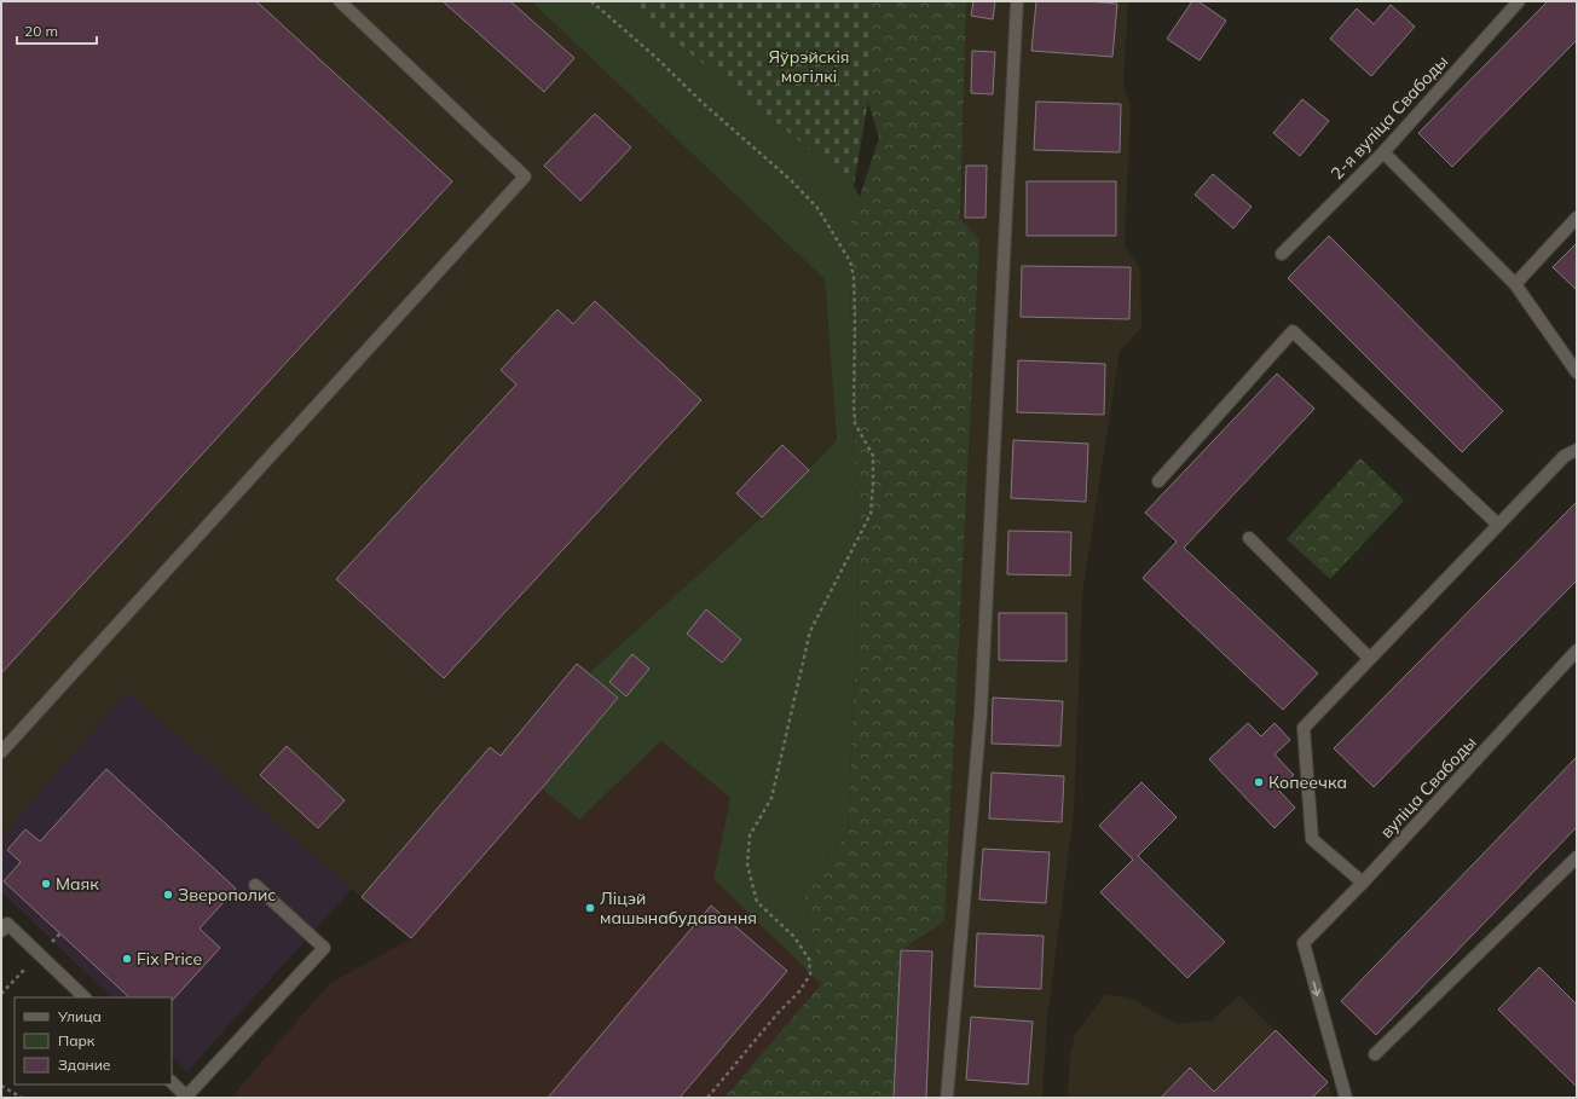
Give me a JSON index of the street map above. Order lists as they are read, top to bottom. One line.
{"streets":{"street":["2-я вуліца Свабоды","вуліца Свабоды"]},"one_way":["вуліца Свабоды"],"parks":["Яўрэйскія могілкі"],"places":["Копеечка","Маяк","Зверополис","Ліцэй машынабудавання","Fix Price"],"legend":["Улица","Парк","Здание"],"scale_bar":"20 m"}
